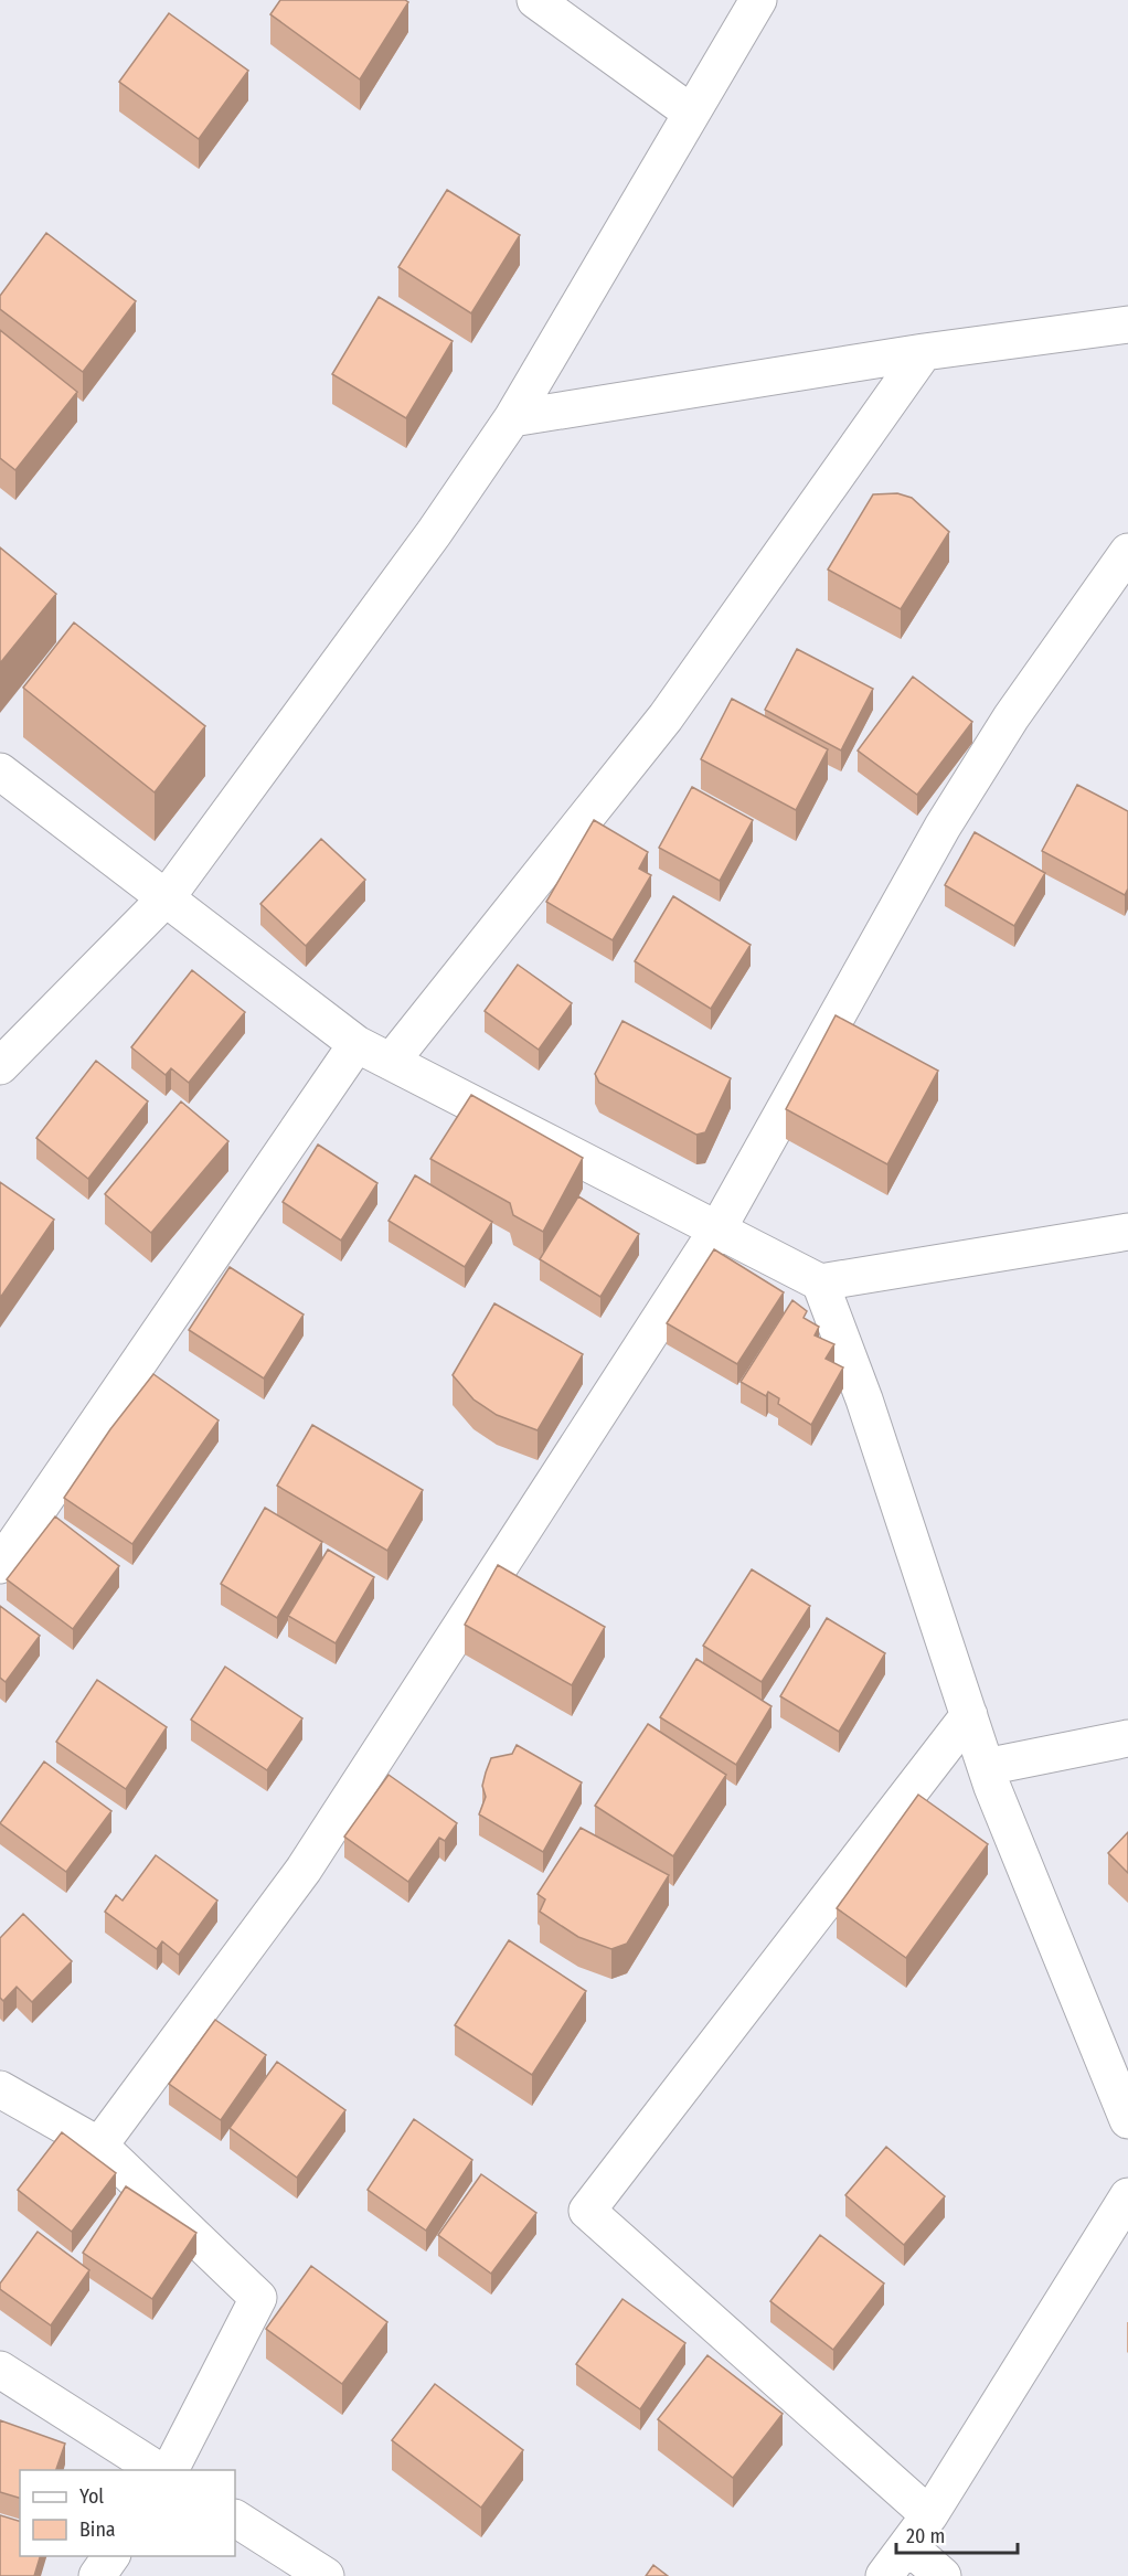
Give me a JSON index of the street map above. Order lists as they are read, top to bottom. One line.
{"legend":["Yol","Bina"],"scale_bar":"20 m"}
